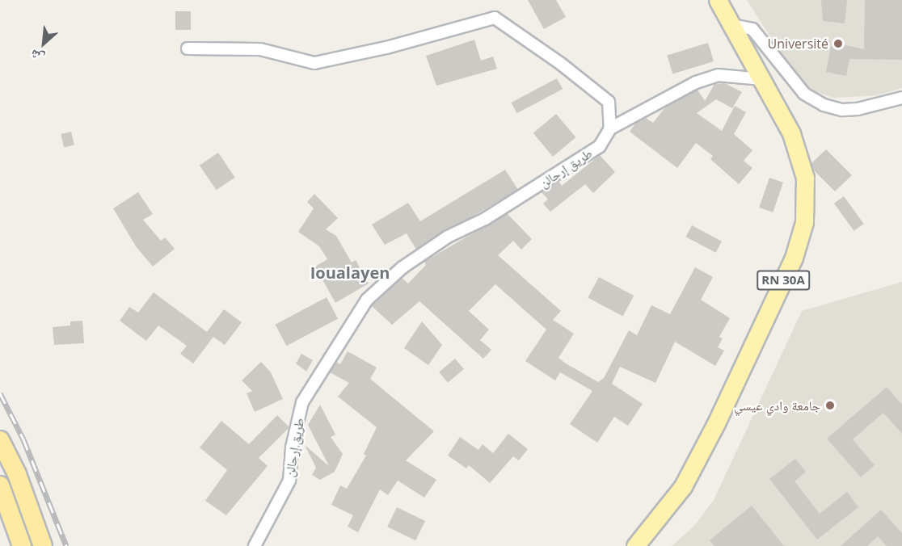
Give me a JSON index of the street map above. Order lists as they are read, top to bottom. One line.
{"streets":{"main road":["RN 30A"],"street":["طريق إرحالن"]},"districts":["Ioualayen"],"places":["Université","جامعة وادي عيسي"],"north":"bottom left"}
